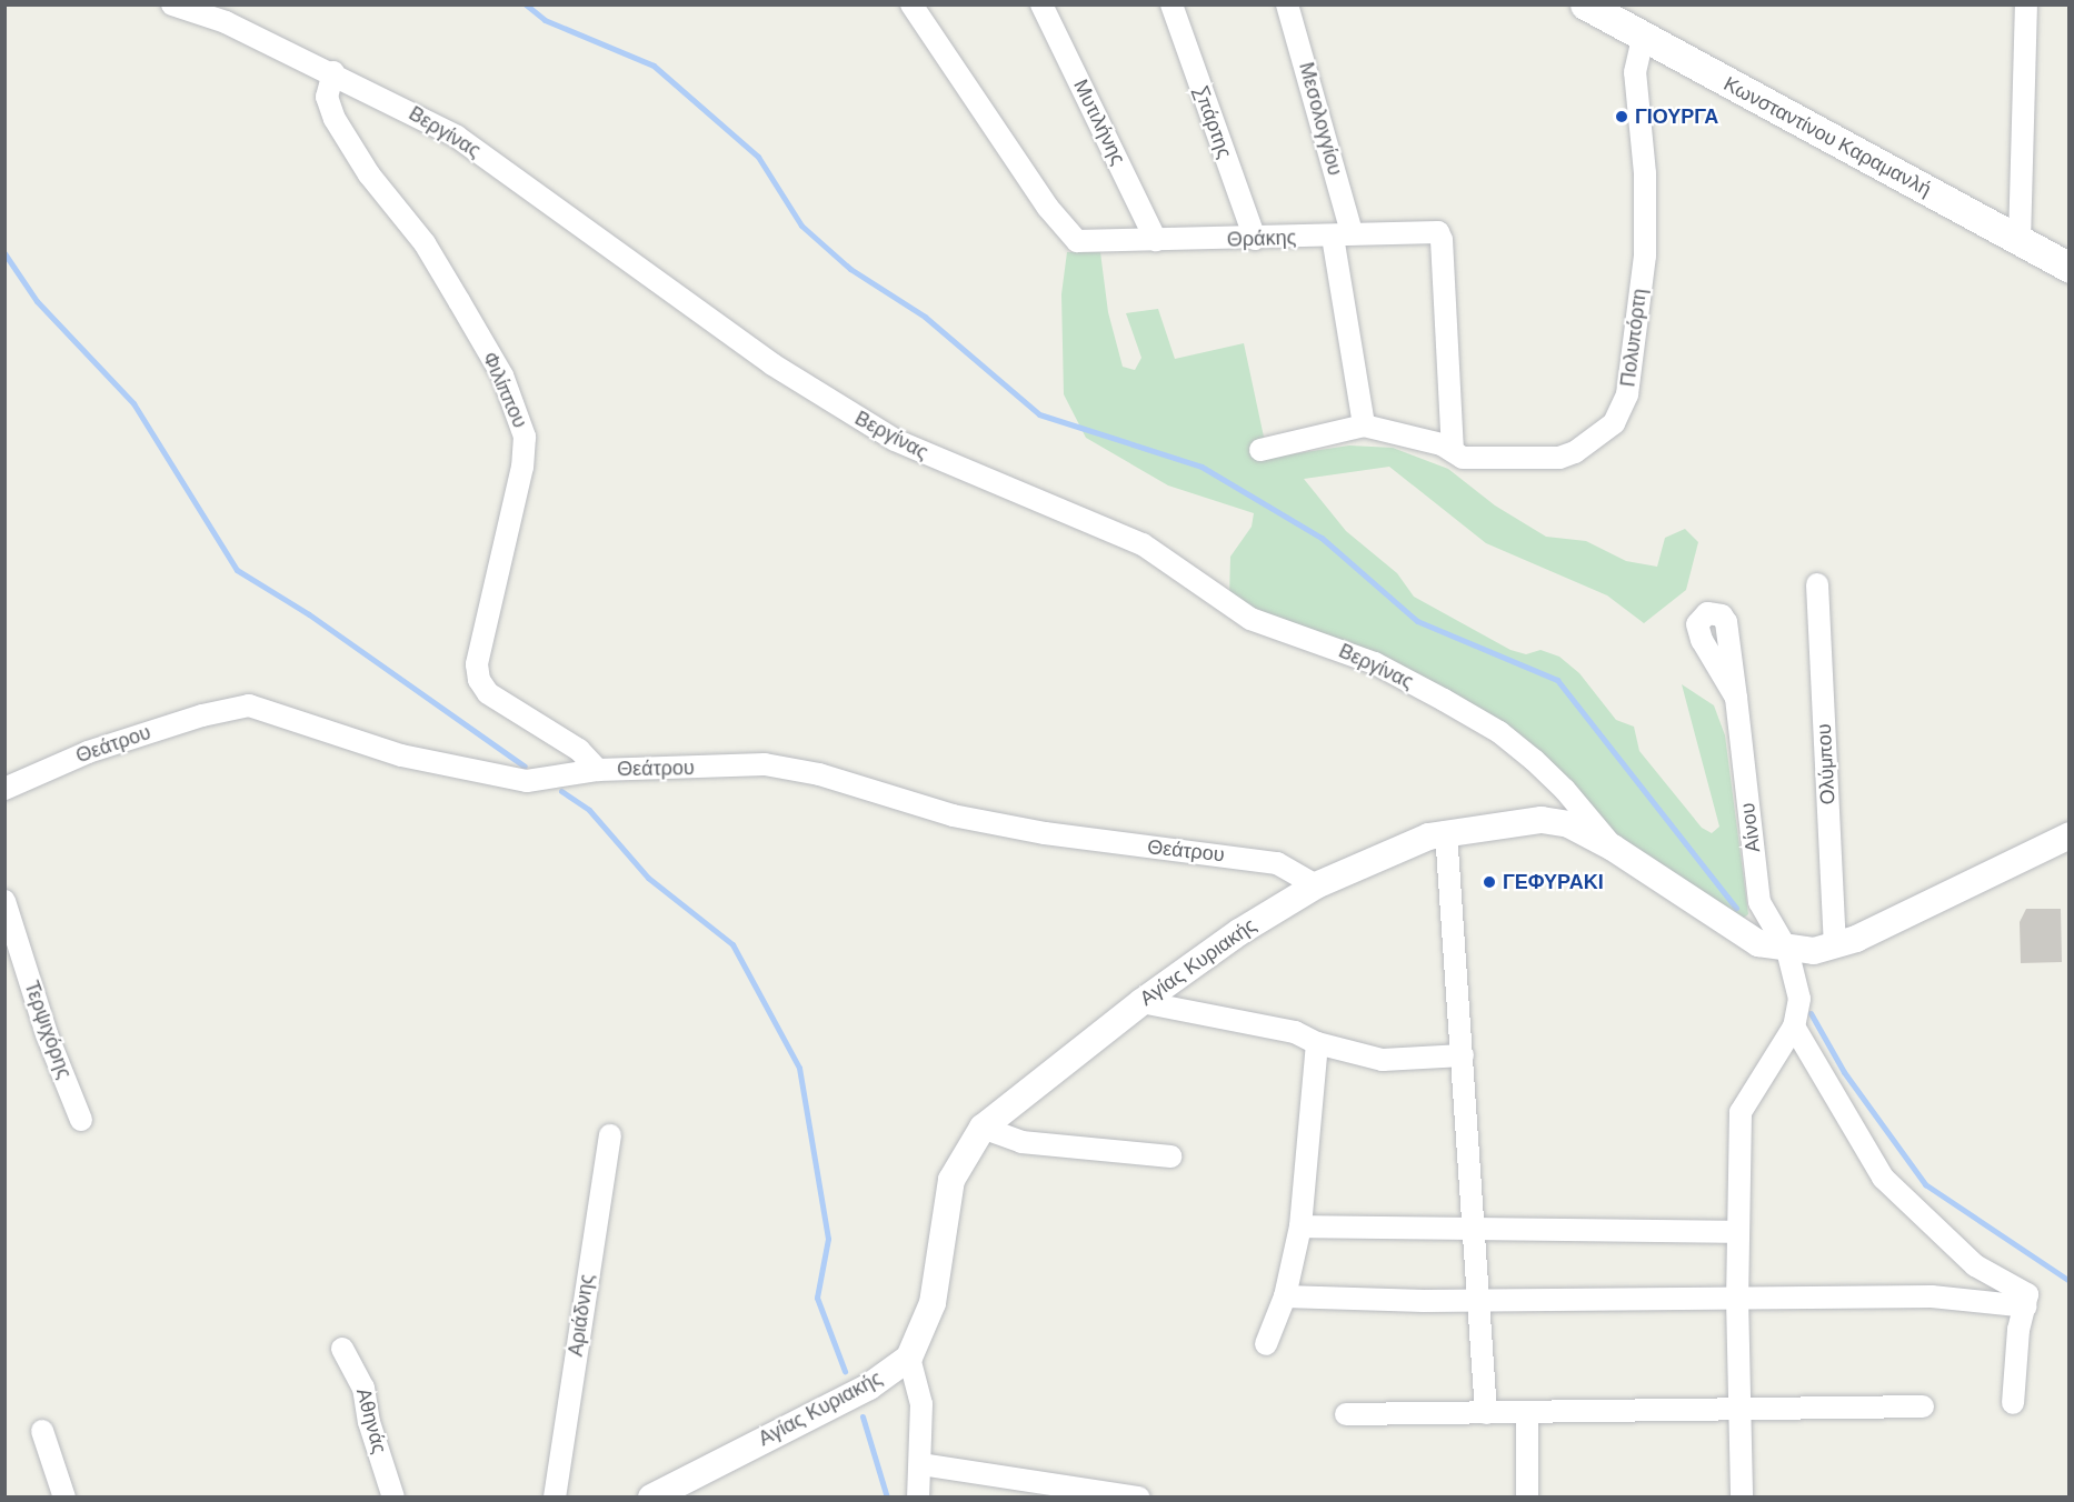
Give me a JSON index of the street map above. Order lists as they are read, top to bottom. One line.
{"streets":{"main road":["Κωνσταντίνου Καραμανλή"],"street":["Μεσολογγίου","Μυτιλήνης","Σπάρτης","Βεργίνας","Θράκης","Πολυπόρτη","Φιλίππου","Θεάτρου","Ολύμπου","Αίνου","Αγίας Κυριακής","Τερψιχόρης","Αριάδνης","Αθηνάς"]},"crossings":[["Μεσολογγίου","Θράκης"],["Μεσολογγίου","Πολυπόρτη"],["Μυτιλήνης","Θράκης"],["Σπάρτης","Θράκης"],["Βεργίνας","Φιλίππου"],["Βεργίνας","Αγίας Κυριακής"],["Κωνσταντίνου Καραμανλή","Πολυπόρτη"],["Θράκης","Πολυπόρτη"],["Φιλίππου","Θεάτρου"],["Θεάτρου","Αγίας Κυριακής"],["Ολύμπου","Αγίας Κυριακής"],["Αίνου","Αγίας Κυριακής"]],"places":["ΓΙΟΥΡΓΑ","ΓΕΦΥΡΑΚΙ"]}
